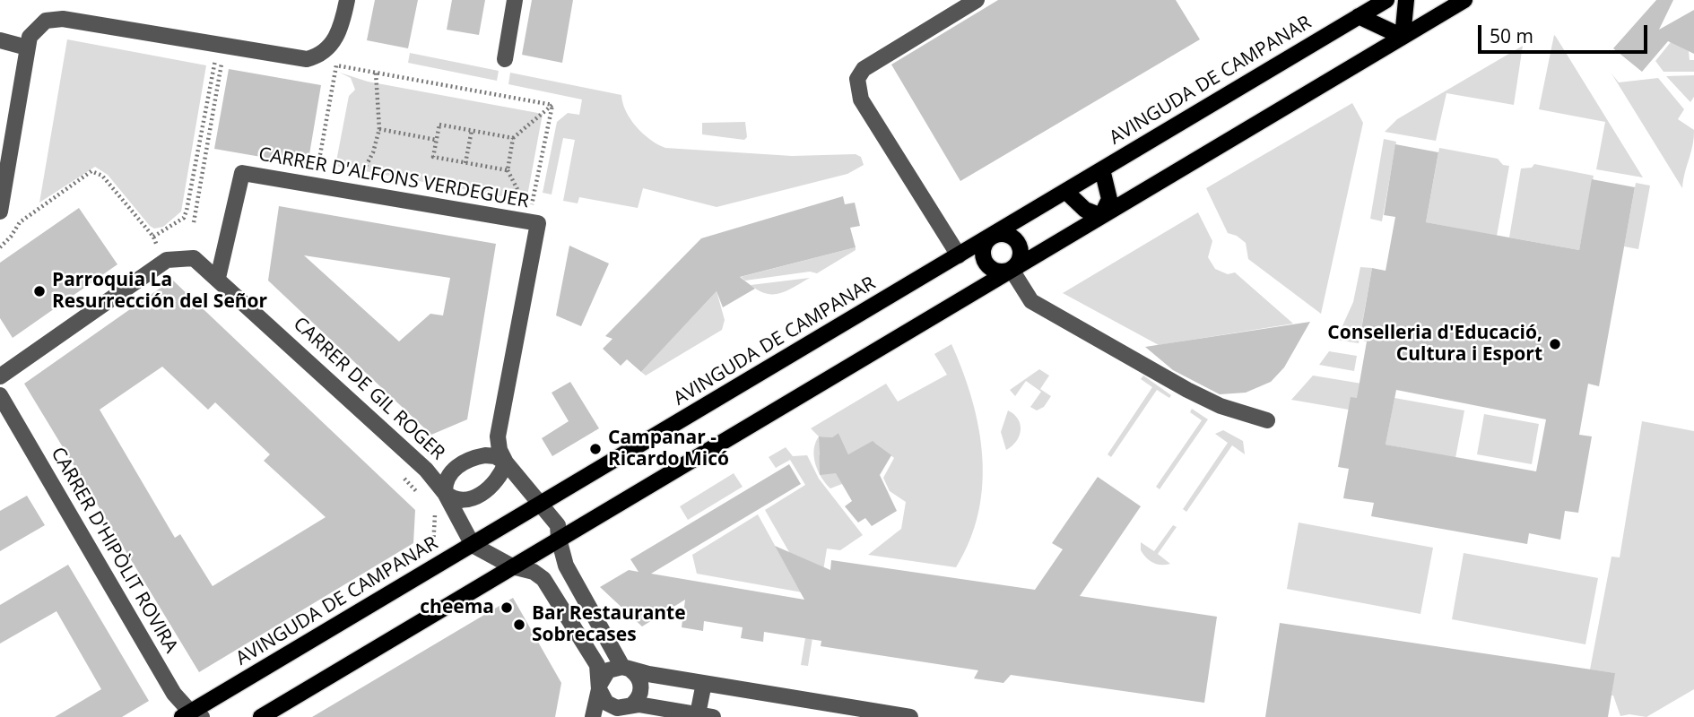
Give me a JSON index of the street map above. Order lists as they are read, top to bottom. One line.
{"streets":{"main road":["AVINGUDA DE CAMPANAR"],"street":["CARRER D'ALFONS VERDEGUER","CARRER DE GIL ROGER","CARRER D'HIPÒLIT ROVIRA"]},"crossings":[["AVINGUDA DE CAMPANAR","CARRER DE GIL ROGER"],["AVINGUDA DE CAMPANAR","CARRER D'HIPÒLIT ROVIRA"],["CARRER D'ALFONS VERDEGUER","CARRER DE GIL ROGER"]],"places":["Parroquia La Resurrección del Señor","Conselleria d'Educació, Cultura i Esport","Campanar - Ricardo Micó","cheema","Bar Restaurante Sobrecases"],"scale_bar":"50 m"}
